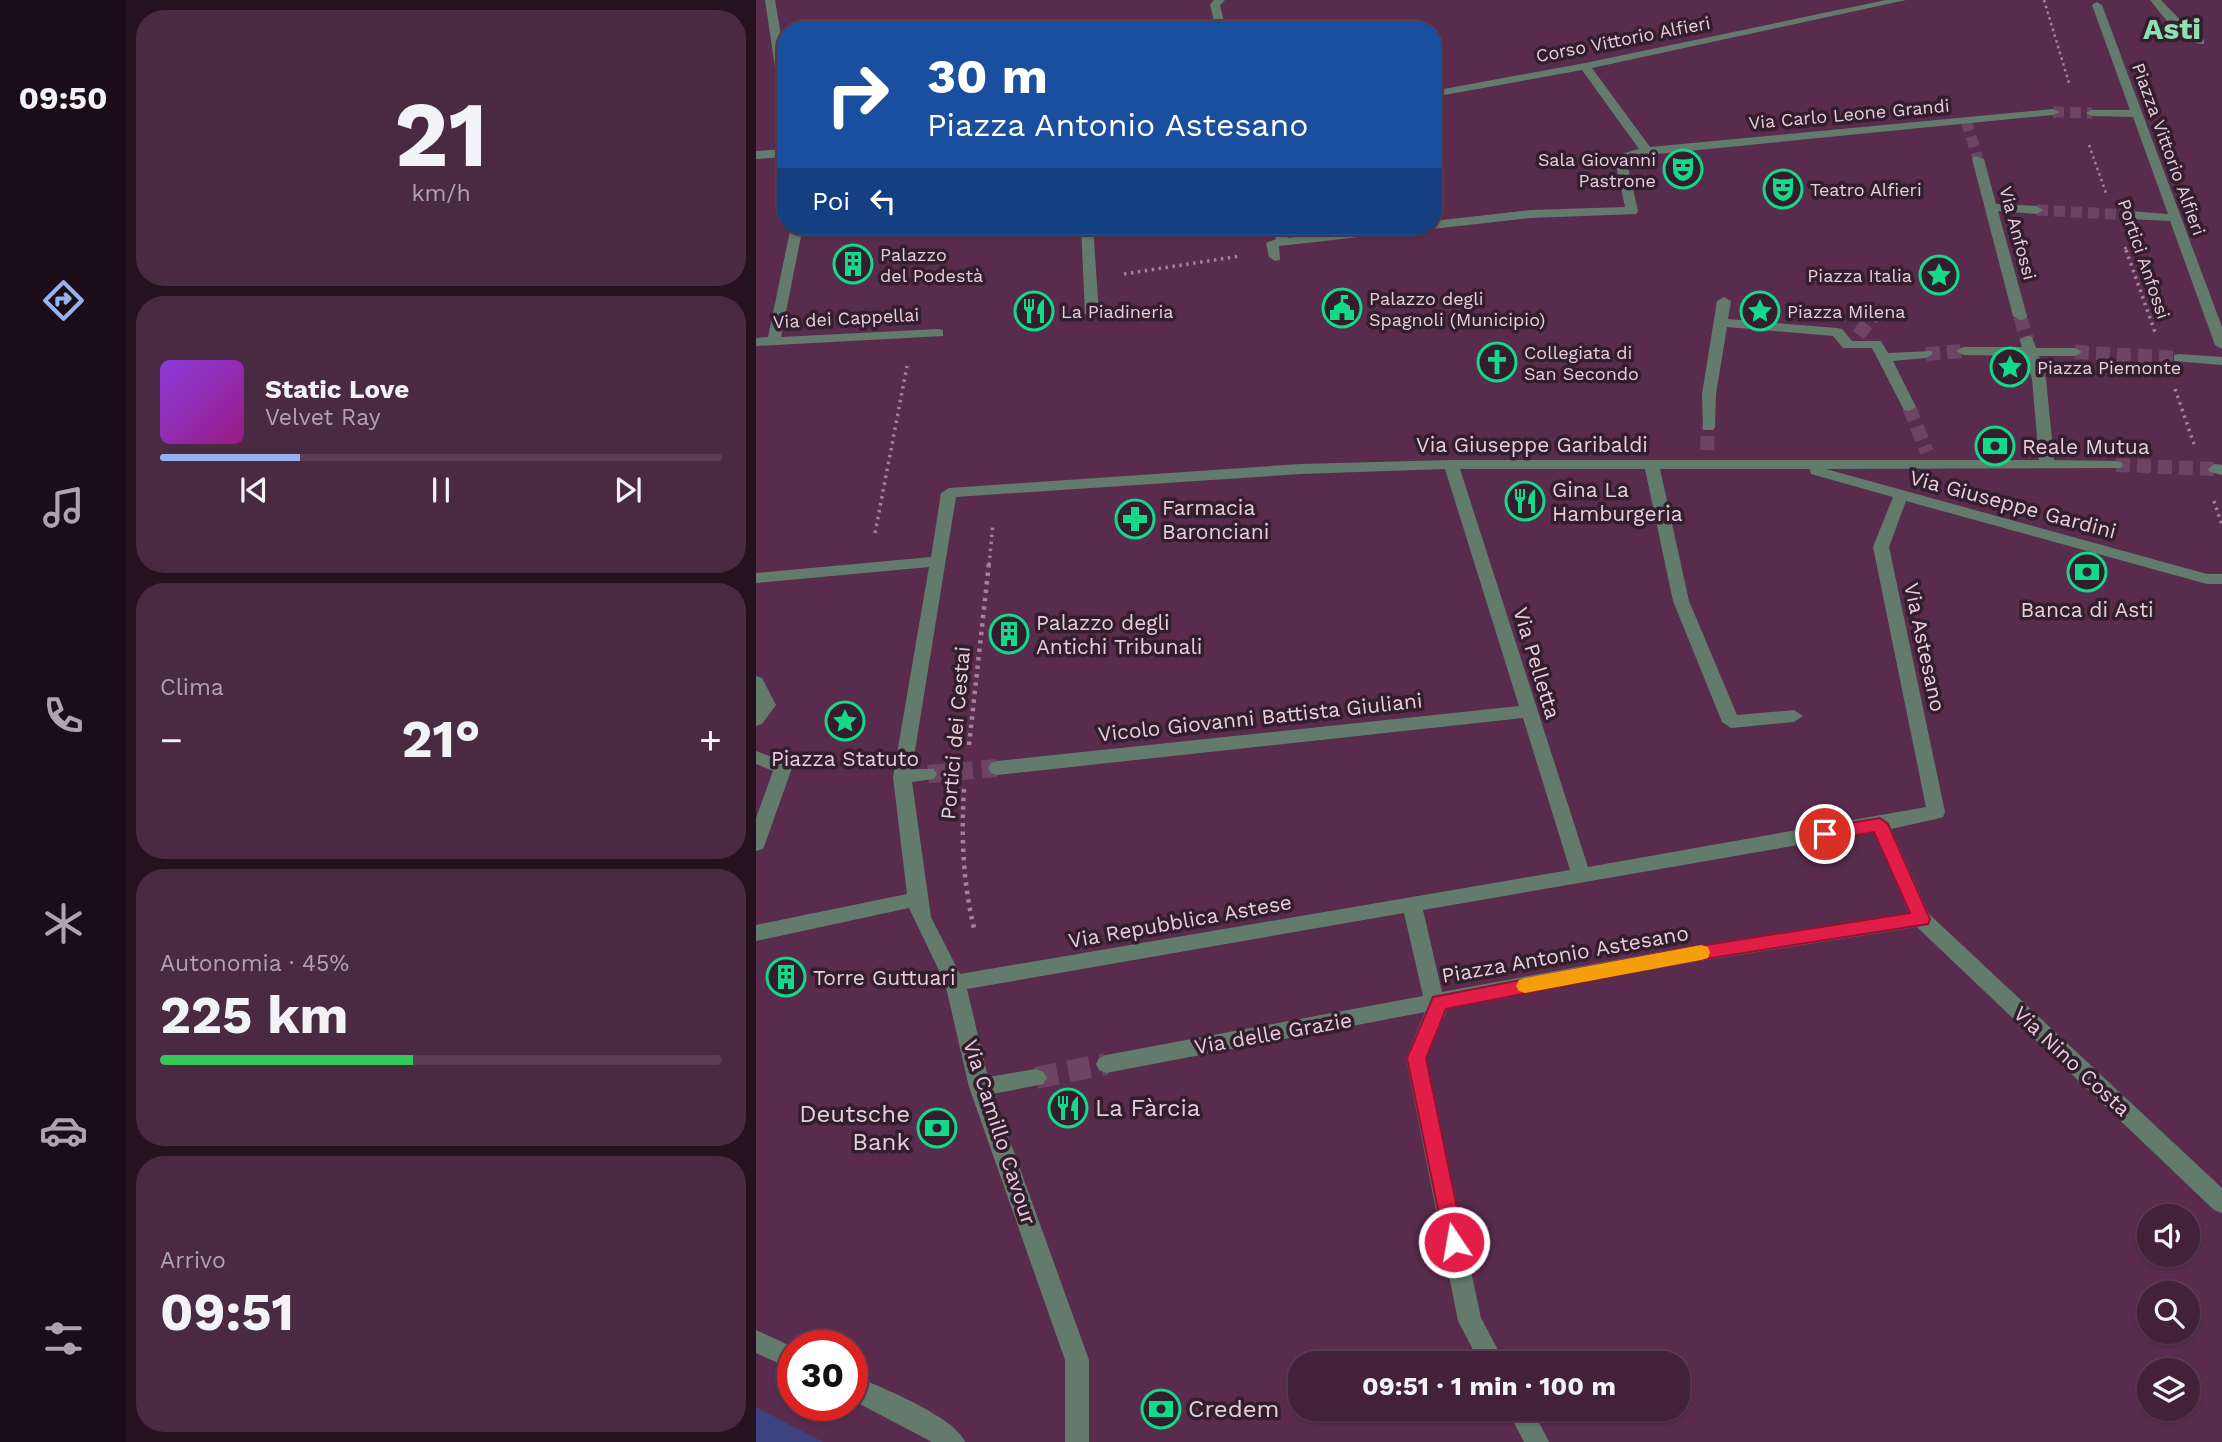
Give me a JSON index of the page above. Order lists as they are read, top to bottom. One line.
{"streets":{"street":["Corso Vittorio Alfieri","Via Carlo Leone Grandi","Piazza Vittorio Alfieri","Via Anfossi","Via dei Cappellai","Via Giuseppe Garibaldi","Via Giuseppe Gardini","Via Astesano","Via Pelletta","Vicolo Giovanni Battista Giuliani","Via Repubblica Astese","Piazza Antonio Astesano","Via delle Grazie","Via Nino Costa","Via Camillo Cavour"],"path":["Portici Anfossi","Portici dei Cestai"]},"crossings":[["Via Giuseppe Garibaldi","Via Giuseppe Gardini"],["Via Giuseppe Garibaldi","Via Pelletta"],["Via Giuseppe Garibaldi","Via Camillo Cavour"],["Via Giuseppe Gardini","Via Astesano"],["Via Pelletta","Vicolo Giovanni Battista Giuliani"],["Via Repubblica Astese","Piazza Antonio Astesano"],["Via Repubblica Astese","Via Camillo Cavour"],["Piazza Antonio Astesano","Via delle Grazie"],["Piazza Antonio Astesano","Via Nino Costa"]],"districts":["Asti"],"places":{"theatre":["Sala Giovanni Pastrone","Teatro Alfieri"],"building":["Palazzo del Podestà","Palazzo degli Antichi Tribunali","Torre Guttuari"],"place":["Piazza Italia","Piazza Milena","Piazza Piemonte","Piazza Statuto"],"public building":["Palazzo degli Spagnoli (Municipio)"],"restaurant":["La Piadineria","Gina La Hamburgeria","La Fàrcia"],"church":["Collegiata di San Secondo"],"bank":["Reale Mutua","Banca di Asti","Deutsche Bank","Credem"],"pharmacy":["Farmacia Baronciani"]},"page":{"tabs":"09:50","tile":[["21","km/h"],"Clima",["Autonomia · 45%","225 km"],["Arrivo","09:51"]],"turn":["30 m","Piazza Antonio Astesano"],"then":"Poi","song":["Static Love","Velvet Ray"],"heat":["−","21°","+"],"limit":"30","trip":"09:51 · 1 min · 100 m"}}
